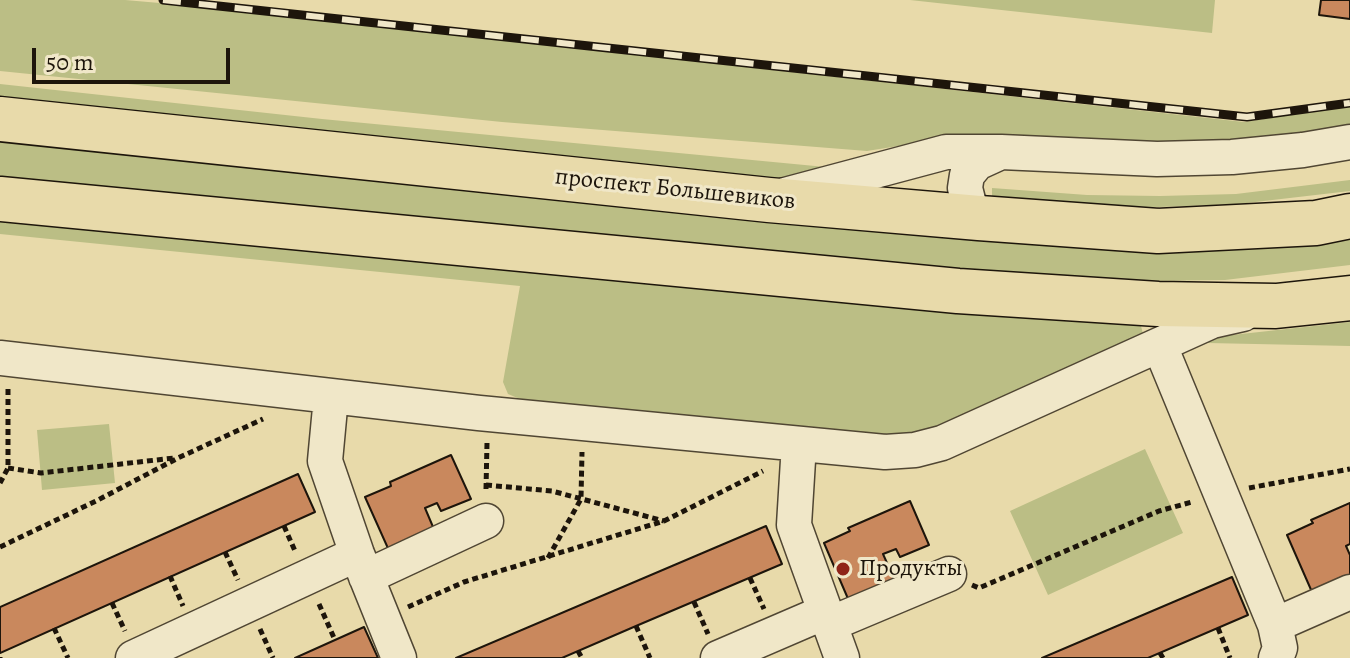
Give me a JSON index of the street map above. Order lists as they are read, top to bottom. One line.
{"streets":{"main road":["проспект Большевиков"]},"places":["Продукты"],"scale_bar":"50 m"}
